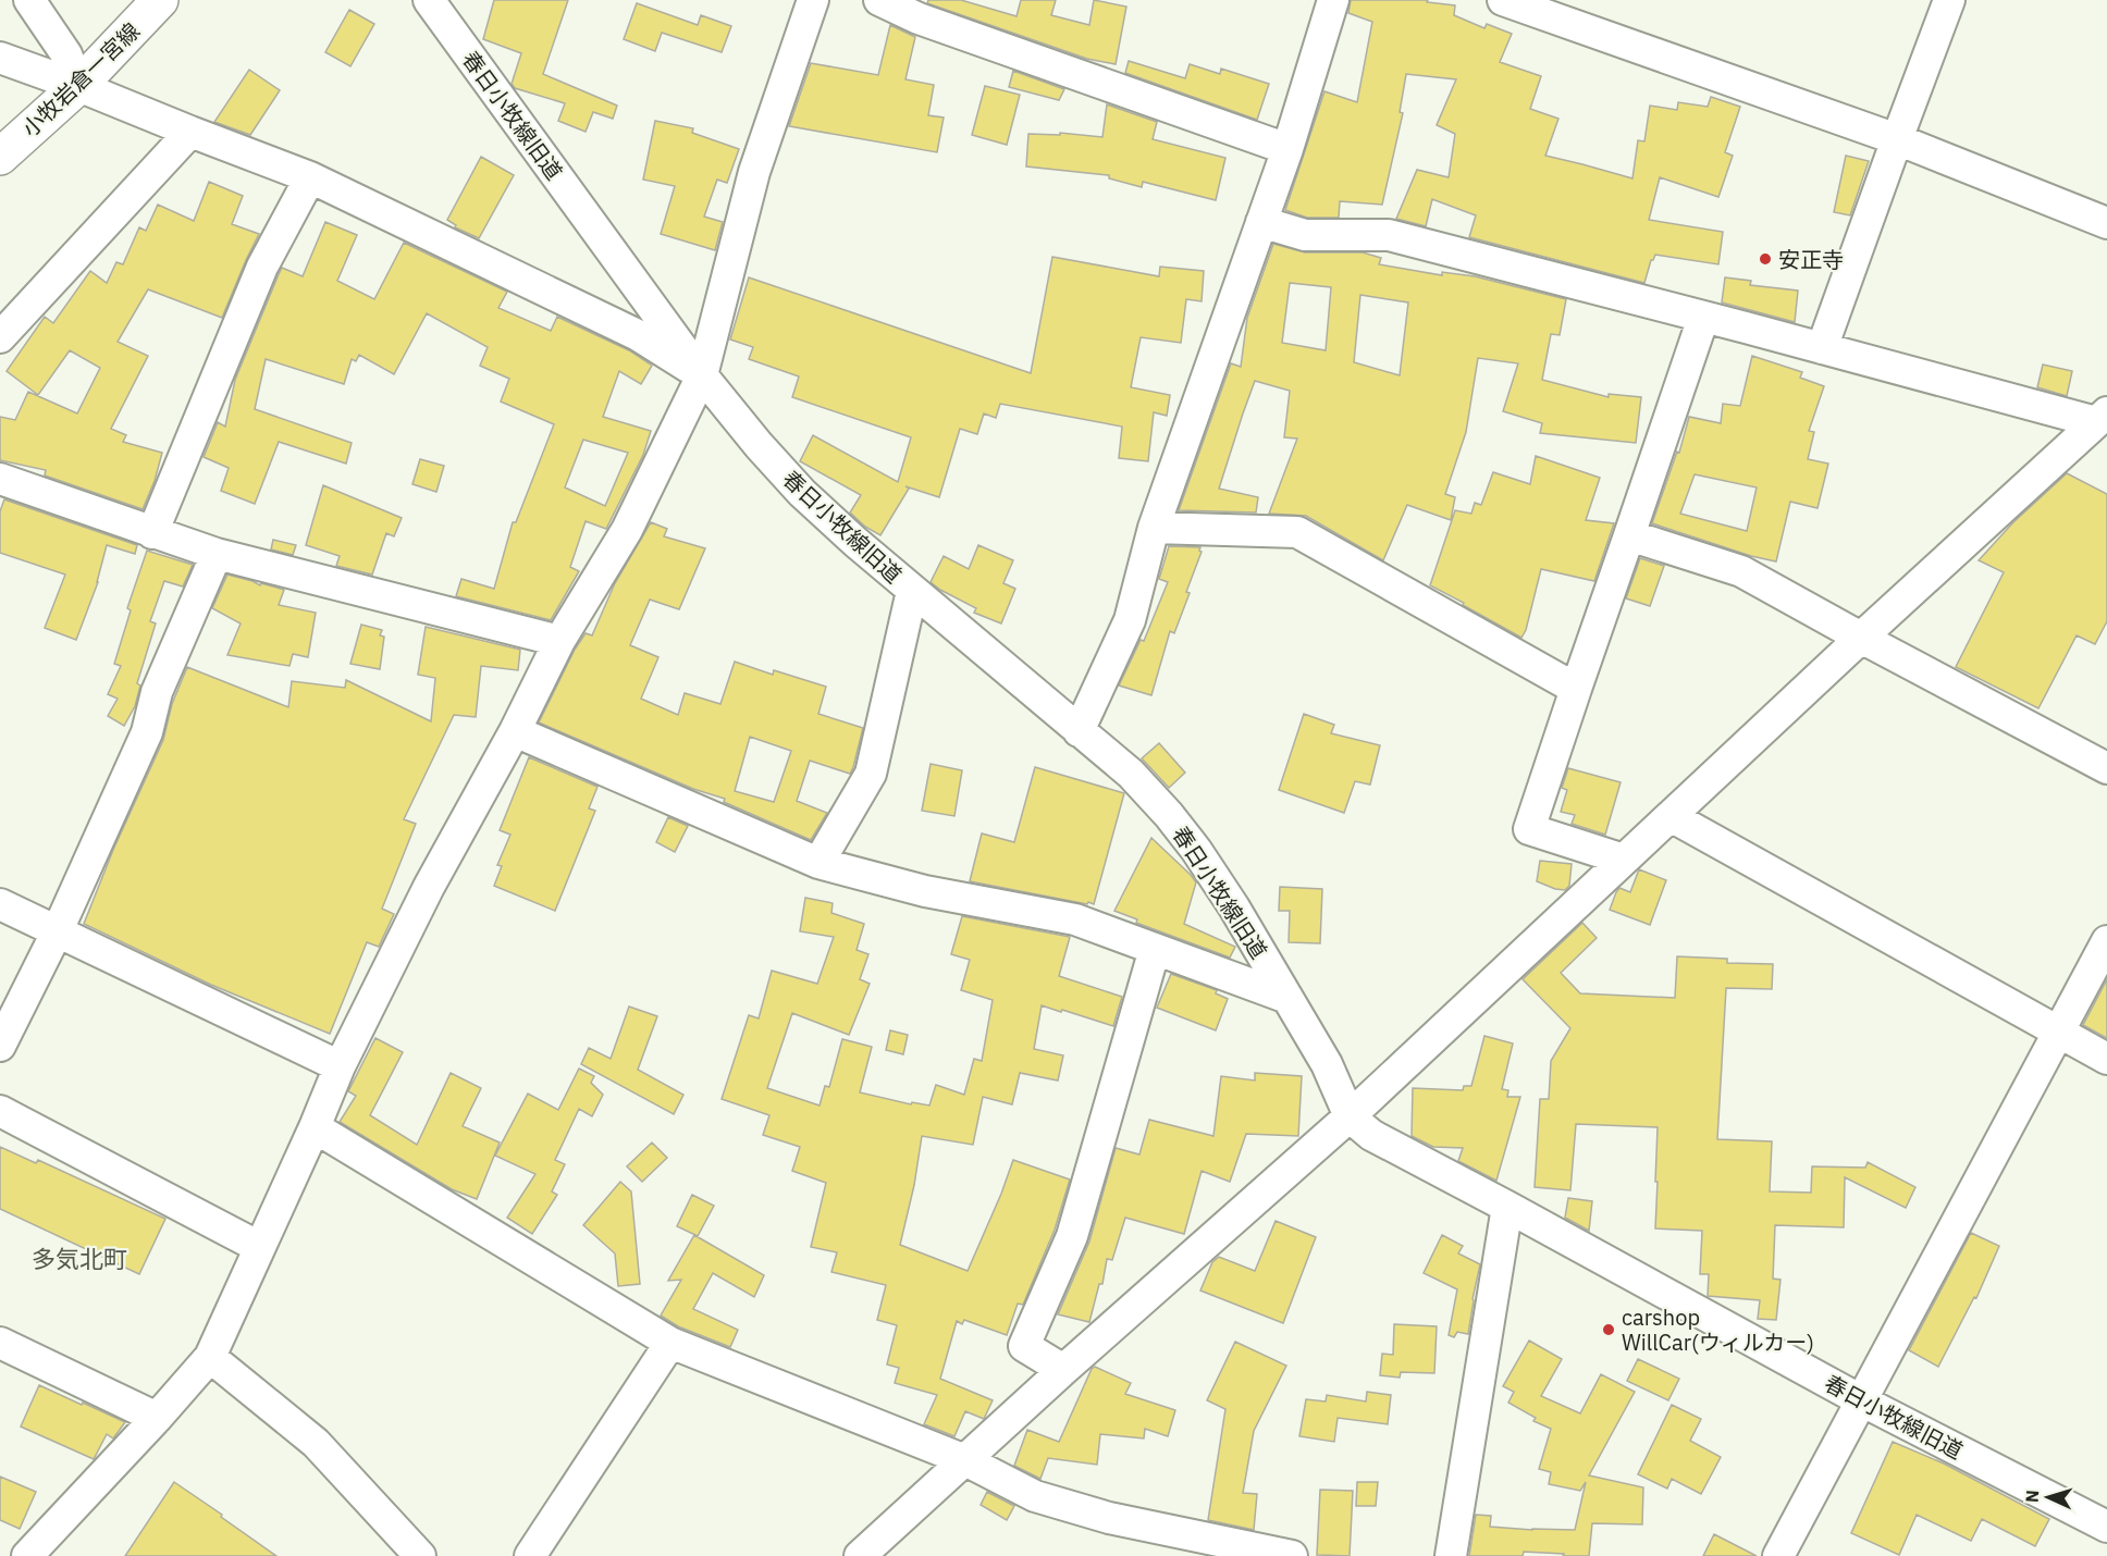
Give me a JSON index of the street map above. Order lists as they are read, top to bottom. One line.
{"streets":{"main road":["小牧岩倉一宮線"],"street":["春日小牧線旧道"]},"districts":["多気北町"],"places":["安正寺","carshop WillCar(ウィルカー)"],"north":"left"}
